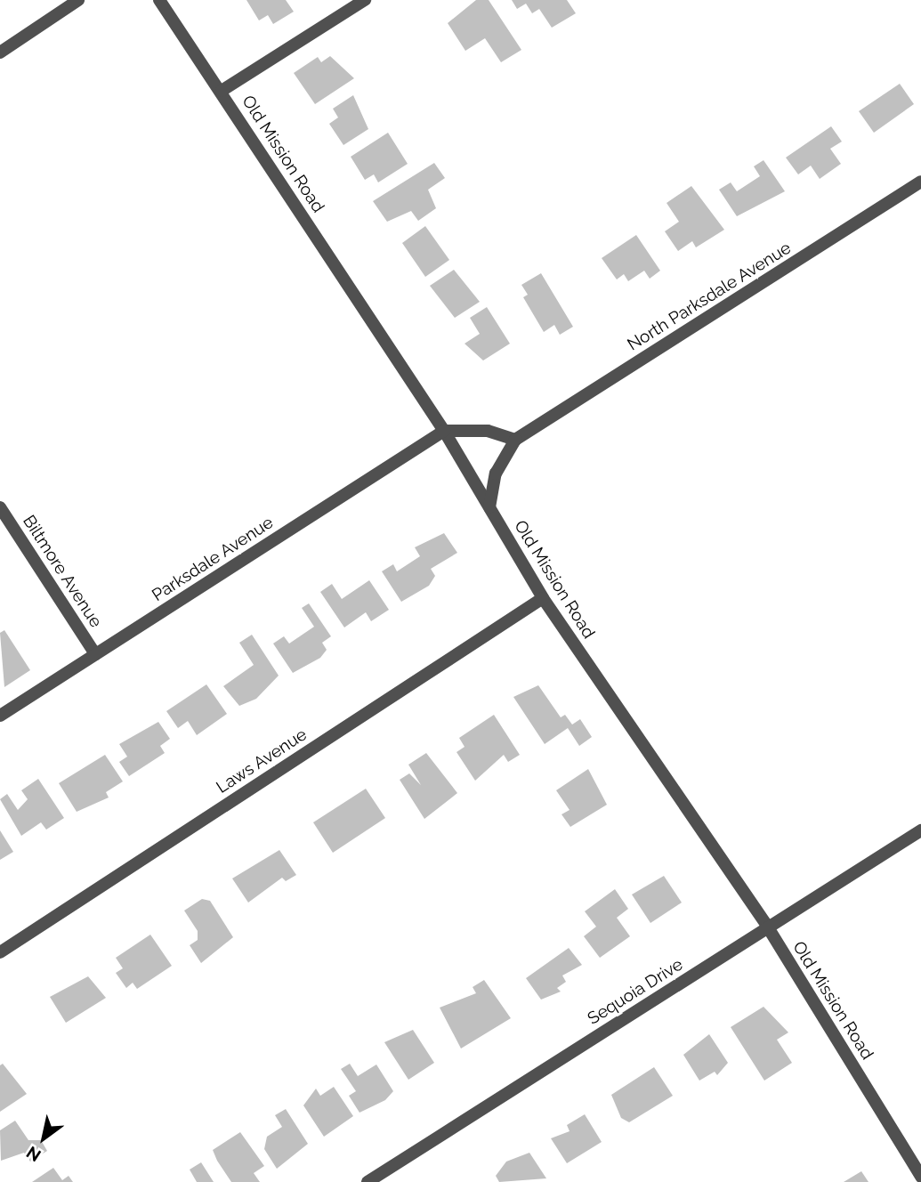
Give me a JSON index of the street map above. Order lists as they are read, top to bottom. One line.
{"streets":{"street":["Old Mission Road","North Parksdale Avenue","Parksdale Avenue","Biltmore Avenue","Laws Avenue","Sequoia Drive"]},"crossings":[["Old Mission Road","North Parksdale Avenue"],["Old Mission Road","Parksdale Avenue"],["Old Mission Road","Laws Avenue"],["Old Mission Road","Sequoia Drive"],["Parksdale Avenue","Biltmore Avenue"]],"north":"bottom left"}
